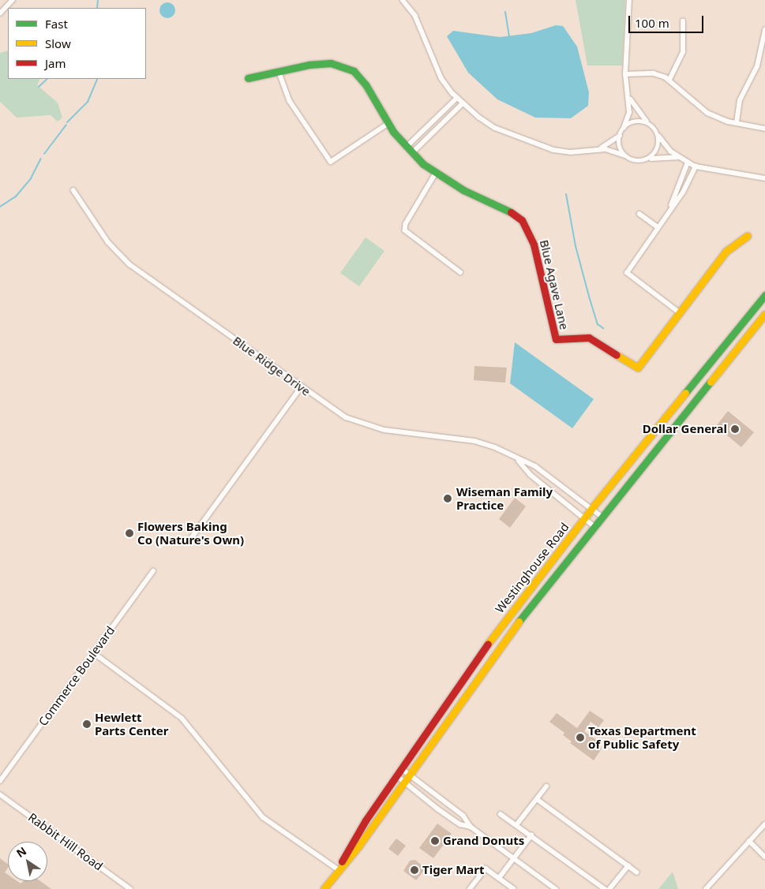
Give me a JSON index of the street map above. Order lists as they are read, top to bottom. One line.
{"streets":{"main road":["Blue Agave Lane","Westinghouse Road"],"street":["Blue Ridge Drive","Commerce Boulevard","Rabbit Hill Road"]},"crossings":[["Blue Ridge Drive","Westinghouse Road"]],"places":["Dollar General","Wiseman Family Practice","Flowers Baking Co (Nature's Own)","Hewlett Parts Center","Texas Department of Public Safety","Grand Donuts","Tiger Mart"],"legend":["Fast","Slow","Jam"],"scale_bar":"100 m","north":"top left"}
